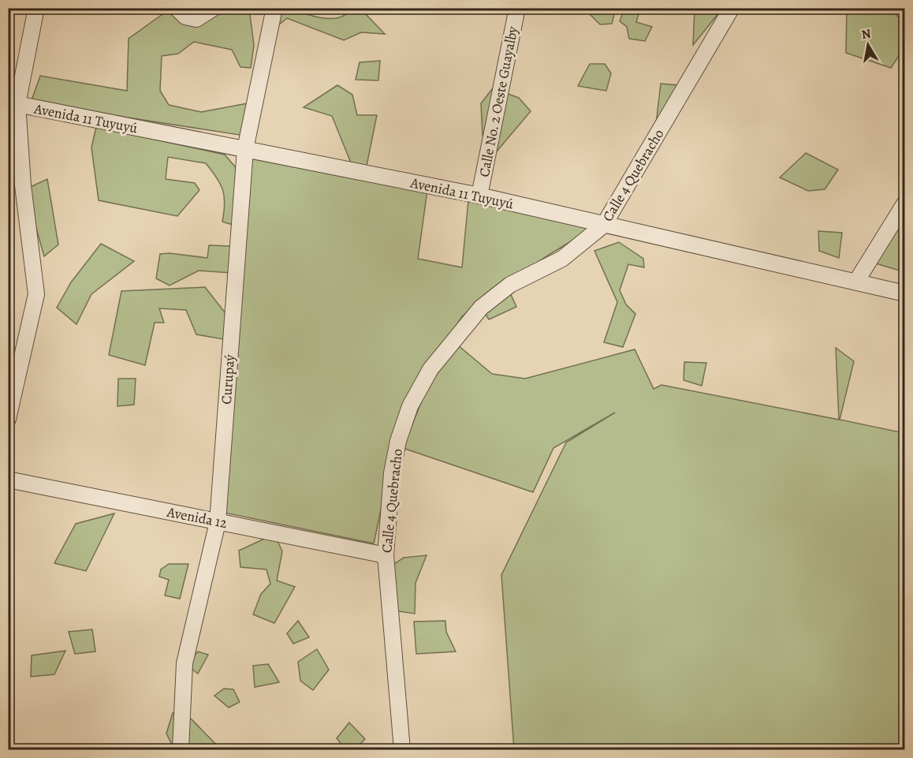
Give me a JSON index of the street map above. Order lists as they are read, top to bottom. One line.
{"streets":{"street":["Calle No. 2 Oeste Guayalby","Avenida 11 Tuyuyú","Calle 4 Quebracho","Curupa´y","Avenida 12"]},"crossings":[["Calle No. 2 Oeste Guayalby","Avenida 11 Tuyuyú"],["Avenida 11 Tuyuyú","Calle 4 Quebracho"],["Avenida 11 Tuyuyú","Curupa´y"],["Calle 4 Quebracho","Avenida 12"],["Curupa´y","Avenida 12"]],"north":"top"}
